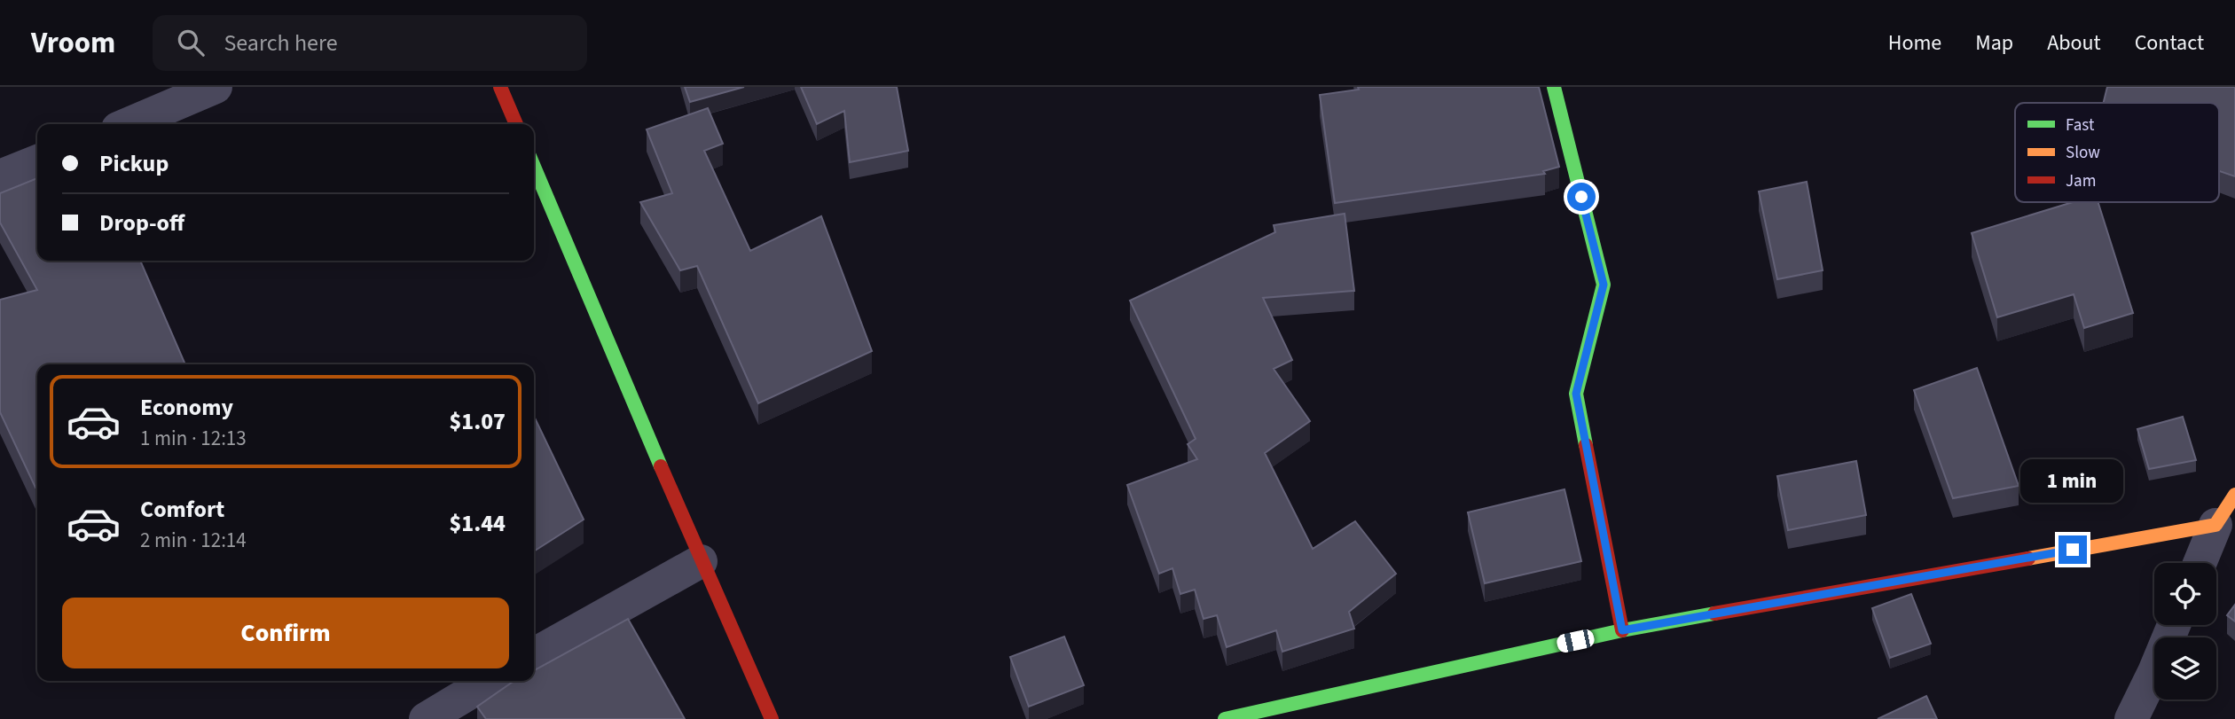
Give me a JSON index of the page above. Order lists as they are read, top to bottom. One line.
{"legend":["Fast","Slow","Jam"],"page":{"header":"Vroom","search":"Search here","nav":["Home","Map","About","Contact"],"banner":["Pickup","Drop-off"],"list":[{"name":"Economy","note":"1 min · 12:13","value":"$1.07"},{"name":"Comfort","note":"2 min · 12:14","value":"$1.44"}],"bubble":"1 min","buttons":"Confirm"}}
